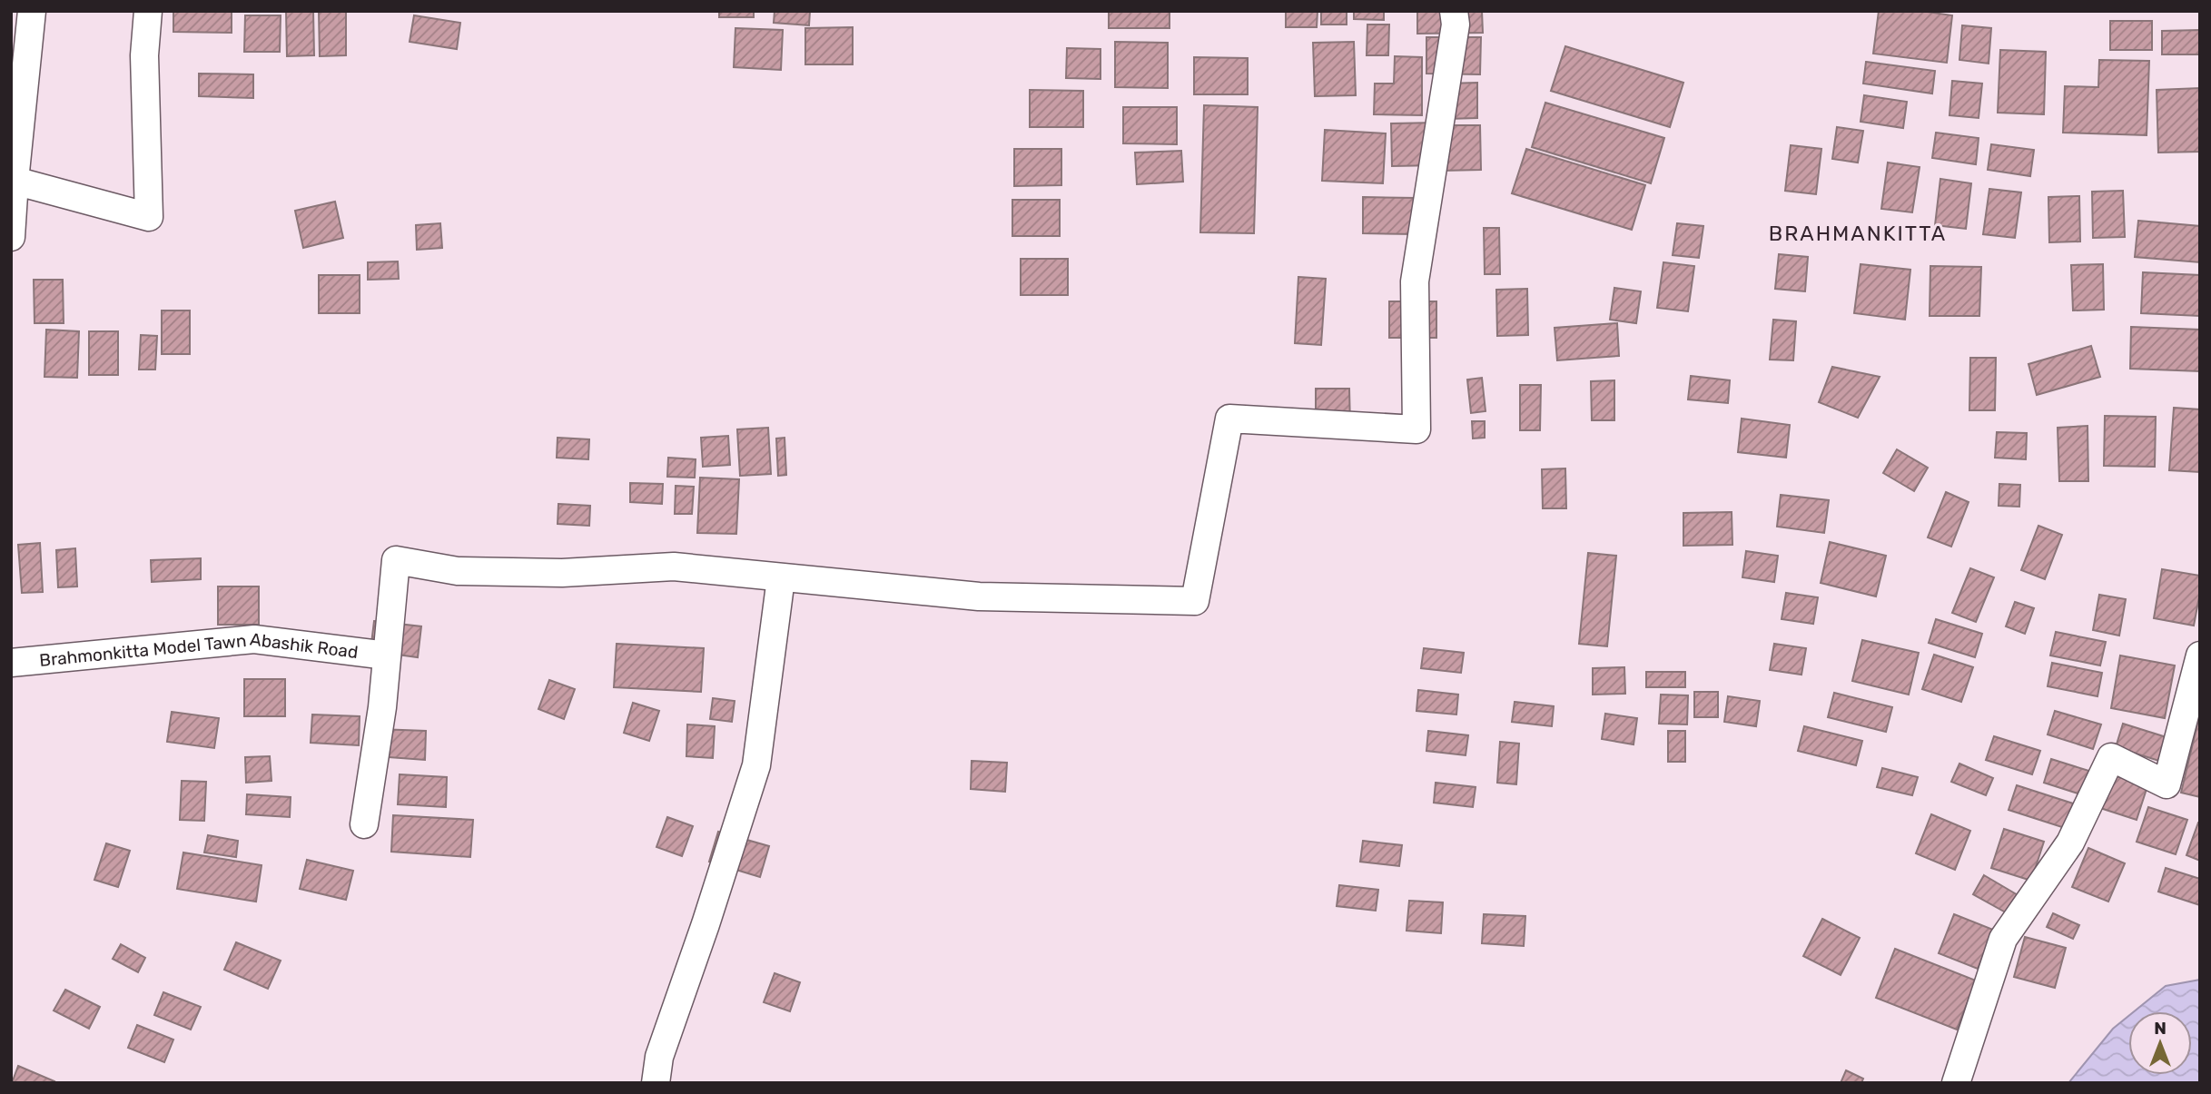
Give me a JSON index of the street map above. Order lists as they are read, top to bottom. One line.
{"streets":{"street":["Brahmonkitta Model Tawn Abashik Road"]},"districts":["BRAHMANKITTA"],"north":"top"}
